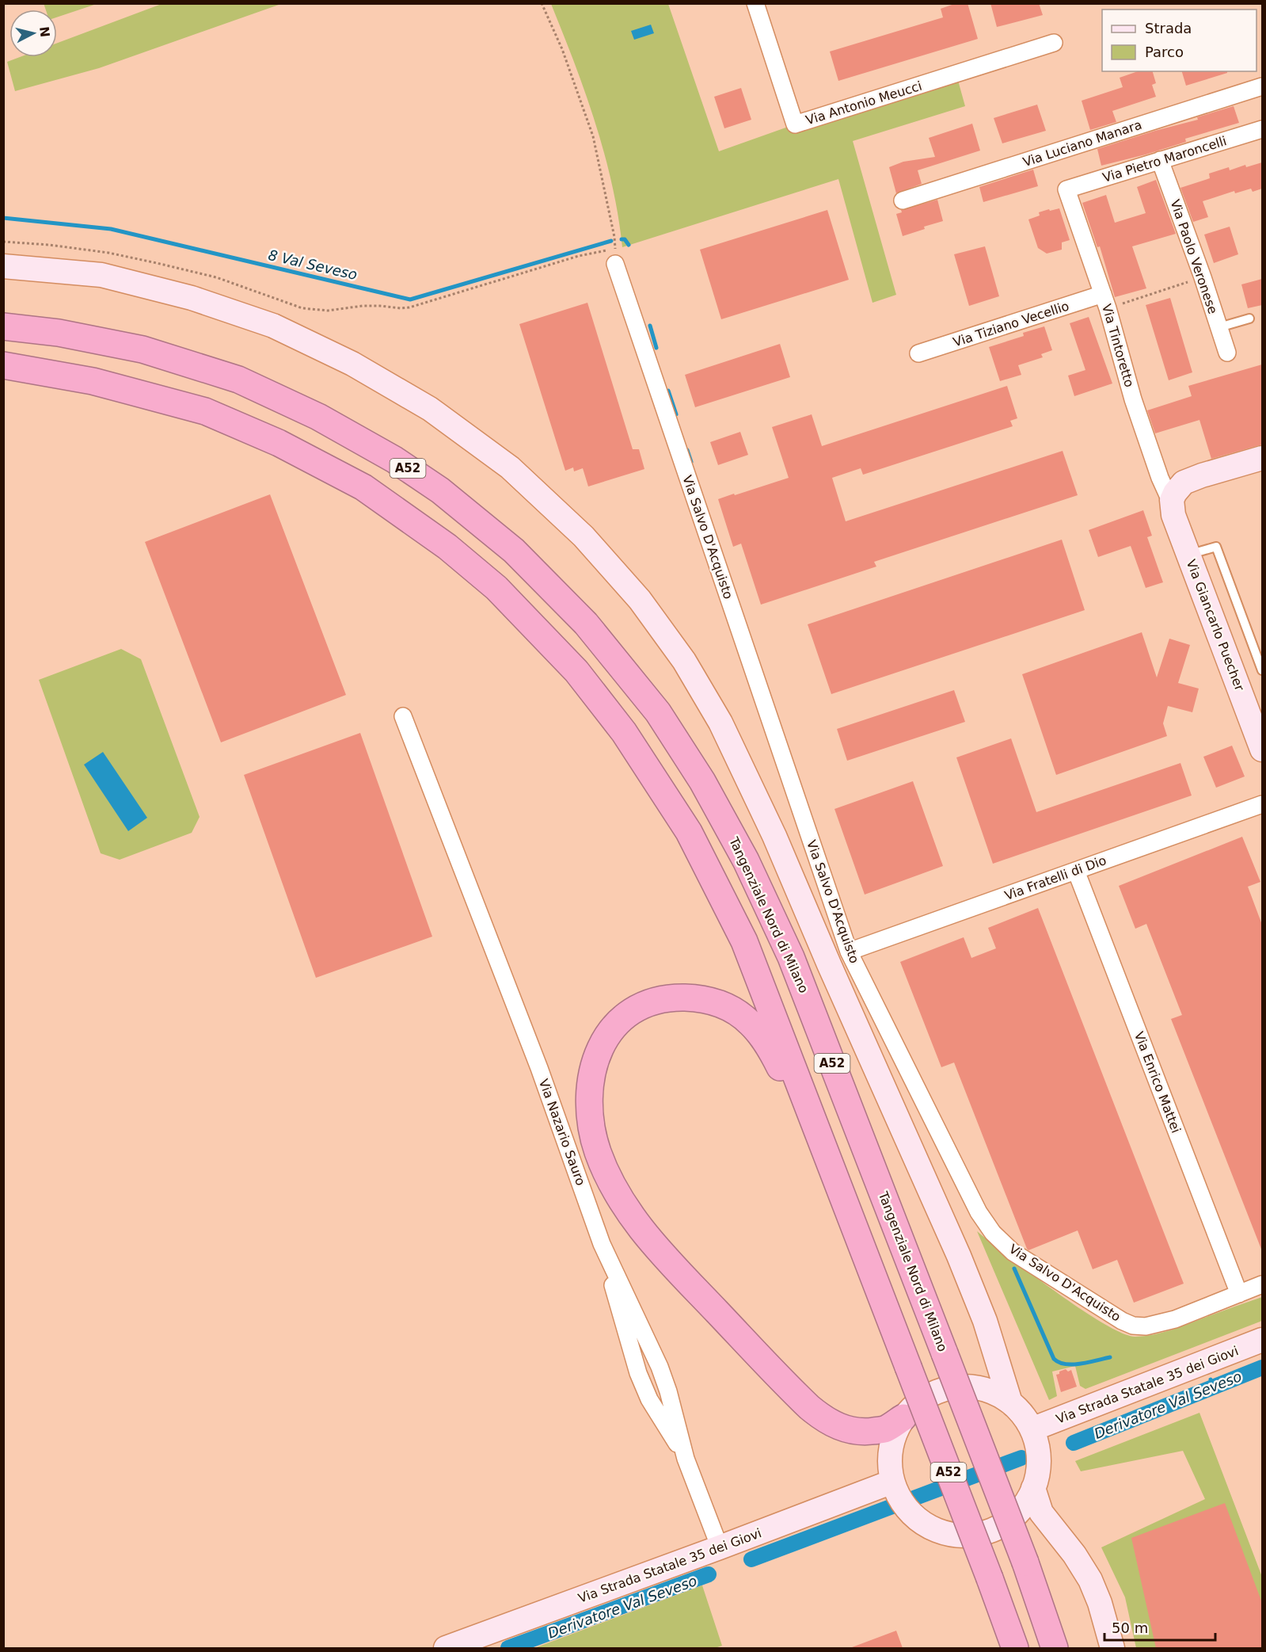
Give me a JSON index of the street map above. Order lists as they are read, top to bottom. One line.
{"streets":{"highway":["A52","Tangenziale Nord di Milano"],"main road":["Via Giancarlo Puecher","Via Strada Statale 35 dei Giovi"],"street":["Via Antonio Meucci","Via Luciano Manara","Via Pietro Maroncelli","Via Paolo Veronese","Via Tiziano Vecellio","Via Tintoretto","Via Salvo D'Acquisto","Via Fratelli di Dio","Via Enrico Mattei","Via Nazario Sauro"]},"crossings":[["Via Pietro Maroncelli","Via Paolo Veronese"],["Via Pietro Maroncelli","Via Tintoretto"],["Via Tiziano Vecellio","Via Tintoretto"],["Via Tintoretto","Via Giancarlo Puecher"],["Via Salvo D'Acquisto","Via Fratelli di Dio"],["Via Salvo D'Acquisto","Via Enrico Mattei"],["Via Fratelli di Dio","Via Enrico Mattei"],["Via Nazario Sauro","Via Strada Statale 35 dei Giovi"]],"water":["8 Val Seveso","Derivatore Val Seveso"],"legend":["Strada","Parco"],"scale_bar":"50 m","north":"right"}
